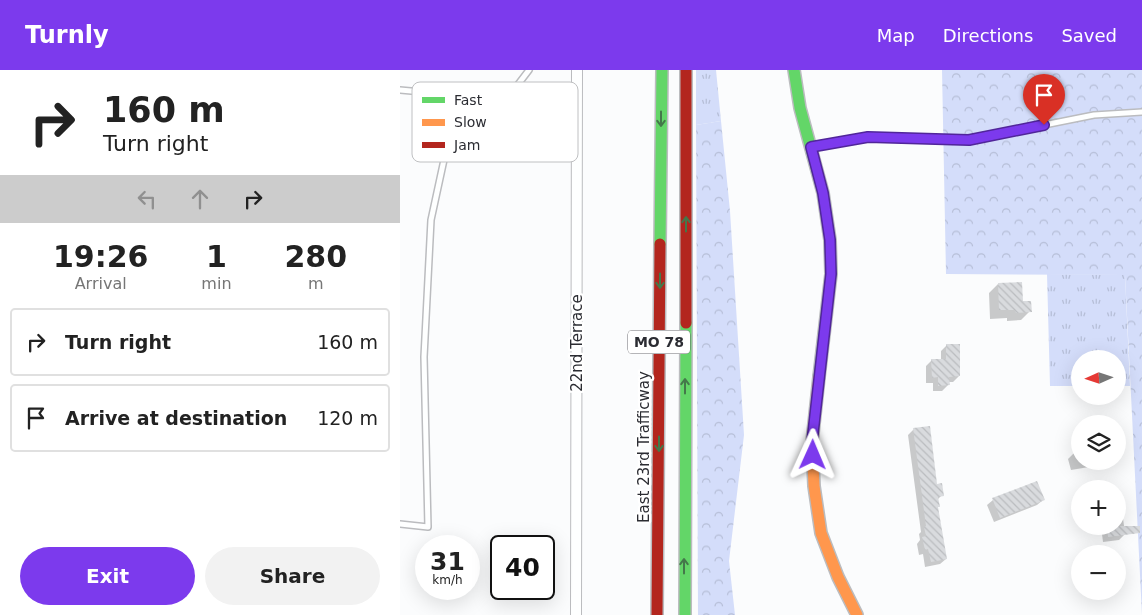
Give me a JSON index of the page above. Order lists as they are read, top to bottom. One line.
{"streets":{"main road":["MO 78","East 23rd Trafficway"],"street":["22nd Terrace"]},"legend":["Fast","Slow","Jam"],"north":"left","page":{"header":"Turnly","nav":["Map","Directions","Saved"],"turn":["160 m","Turn right"],"eta":["19:26","Arrival","1","min","280","m"],"list":[{"name":"Turn right","value":"160 m"},{"name":"Arrive at destination","value":"120 m"}],"map_buttons":["+","−"],"speed":"31 km/h","limit":"40","buttons":["Exit","Share"]}}
